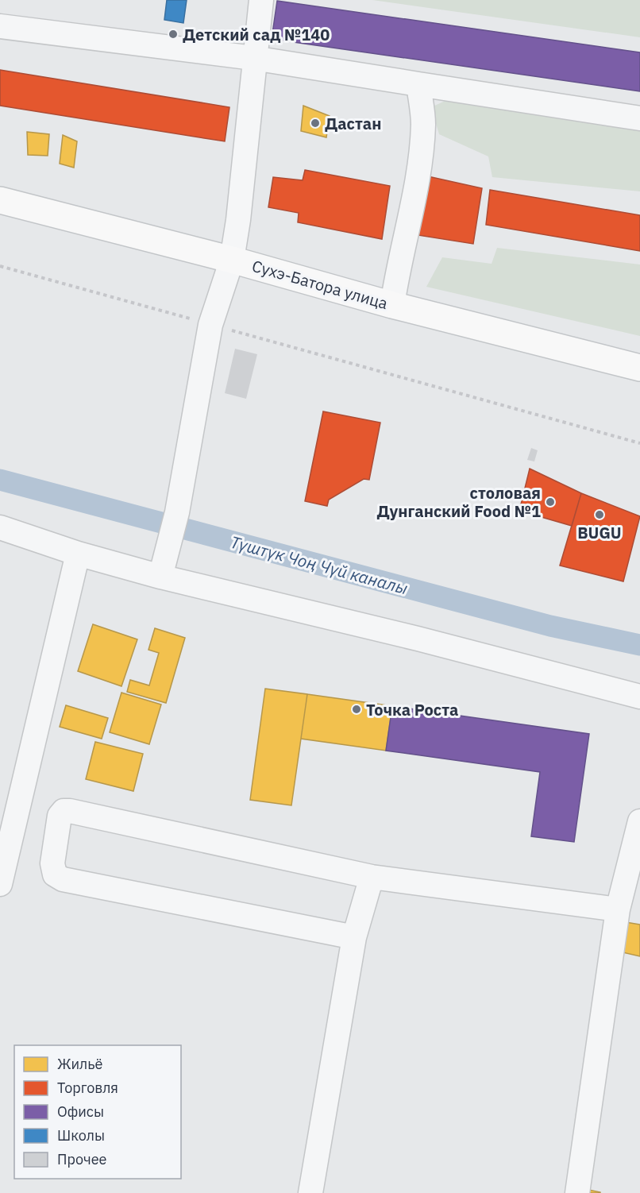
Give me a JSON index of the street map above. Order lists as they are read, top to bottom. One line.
{"streets":{"main road":["Сухэ-Батора улица"]},"water":["Түштүк Чоң Чүй каналы"],"places":["Детский сад №140","Дастан","столовая Дунганский Food №1","BUGU","Точка Роста"],"legend":["Жильё","Торговля","Офисы","Школы","Прочее"]}
